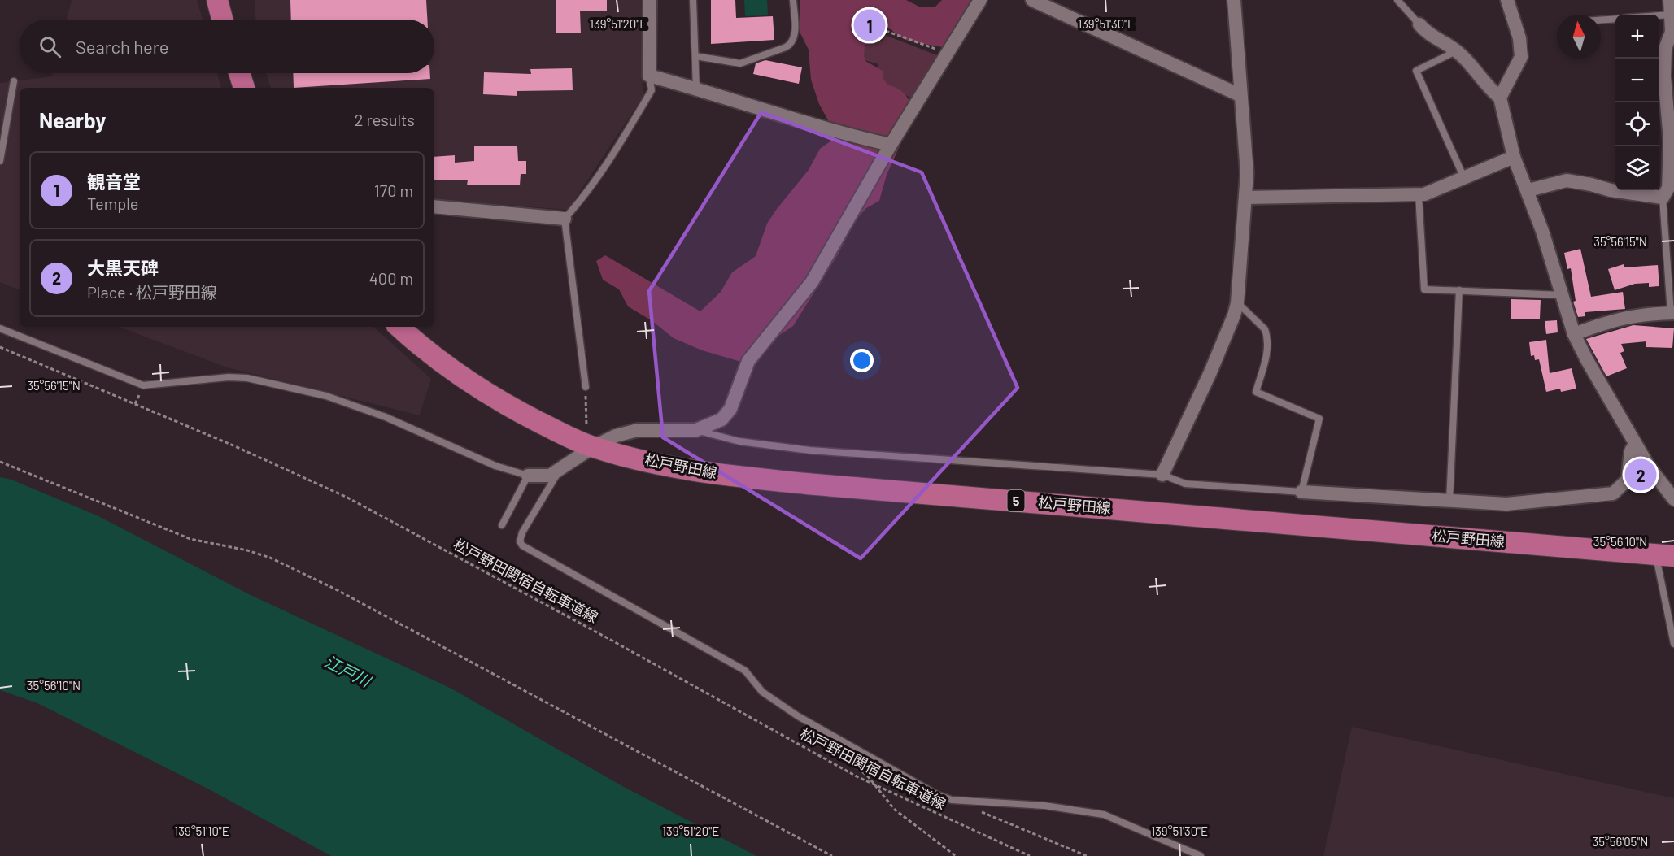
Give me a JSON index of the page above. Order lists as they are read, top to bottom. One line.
{"streets":{"main road":["松戸野田線","5"],"path":["松戸野田関宿自転車道線"]},"water":["江戸川"],"north":"top","page":{"pins":["1","2"],"map_buttons":["+","−"],"search":"Search here","heading":["Nearby","2 results"],"list":[{"mark":"1","name":"観音堂","note":"Temple","value":"170 m"},{"mark":"2","name":"大黒天碑","note":"Place · 松戸野田線","value":"400 m"}]},"coordinates":["139°51'20\"E","139°51'30\"E","35°56'15\"N","35°56'10\"N","139°51'10\"E","35°56'05\"N"]}
